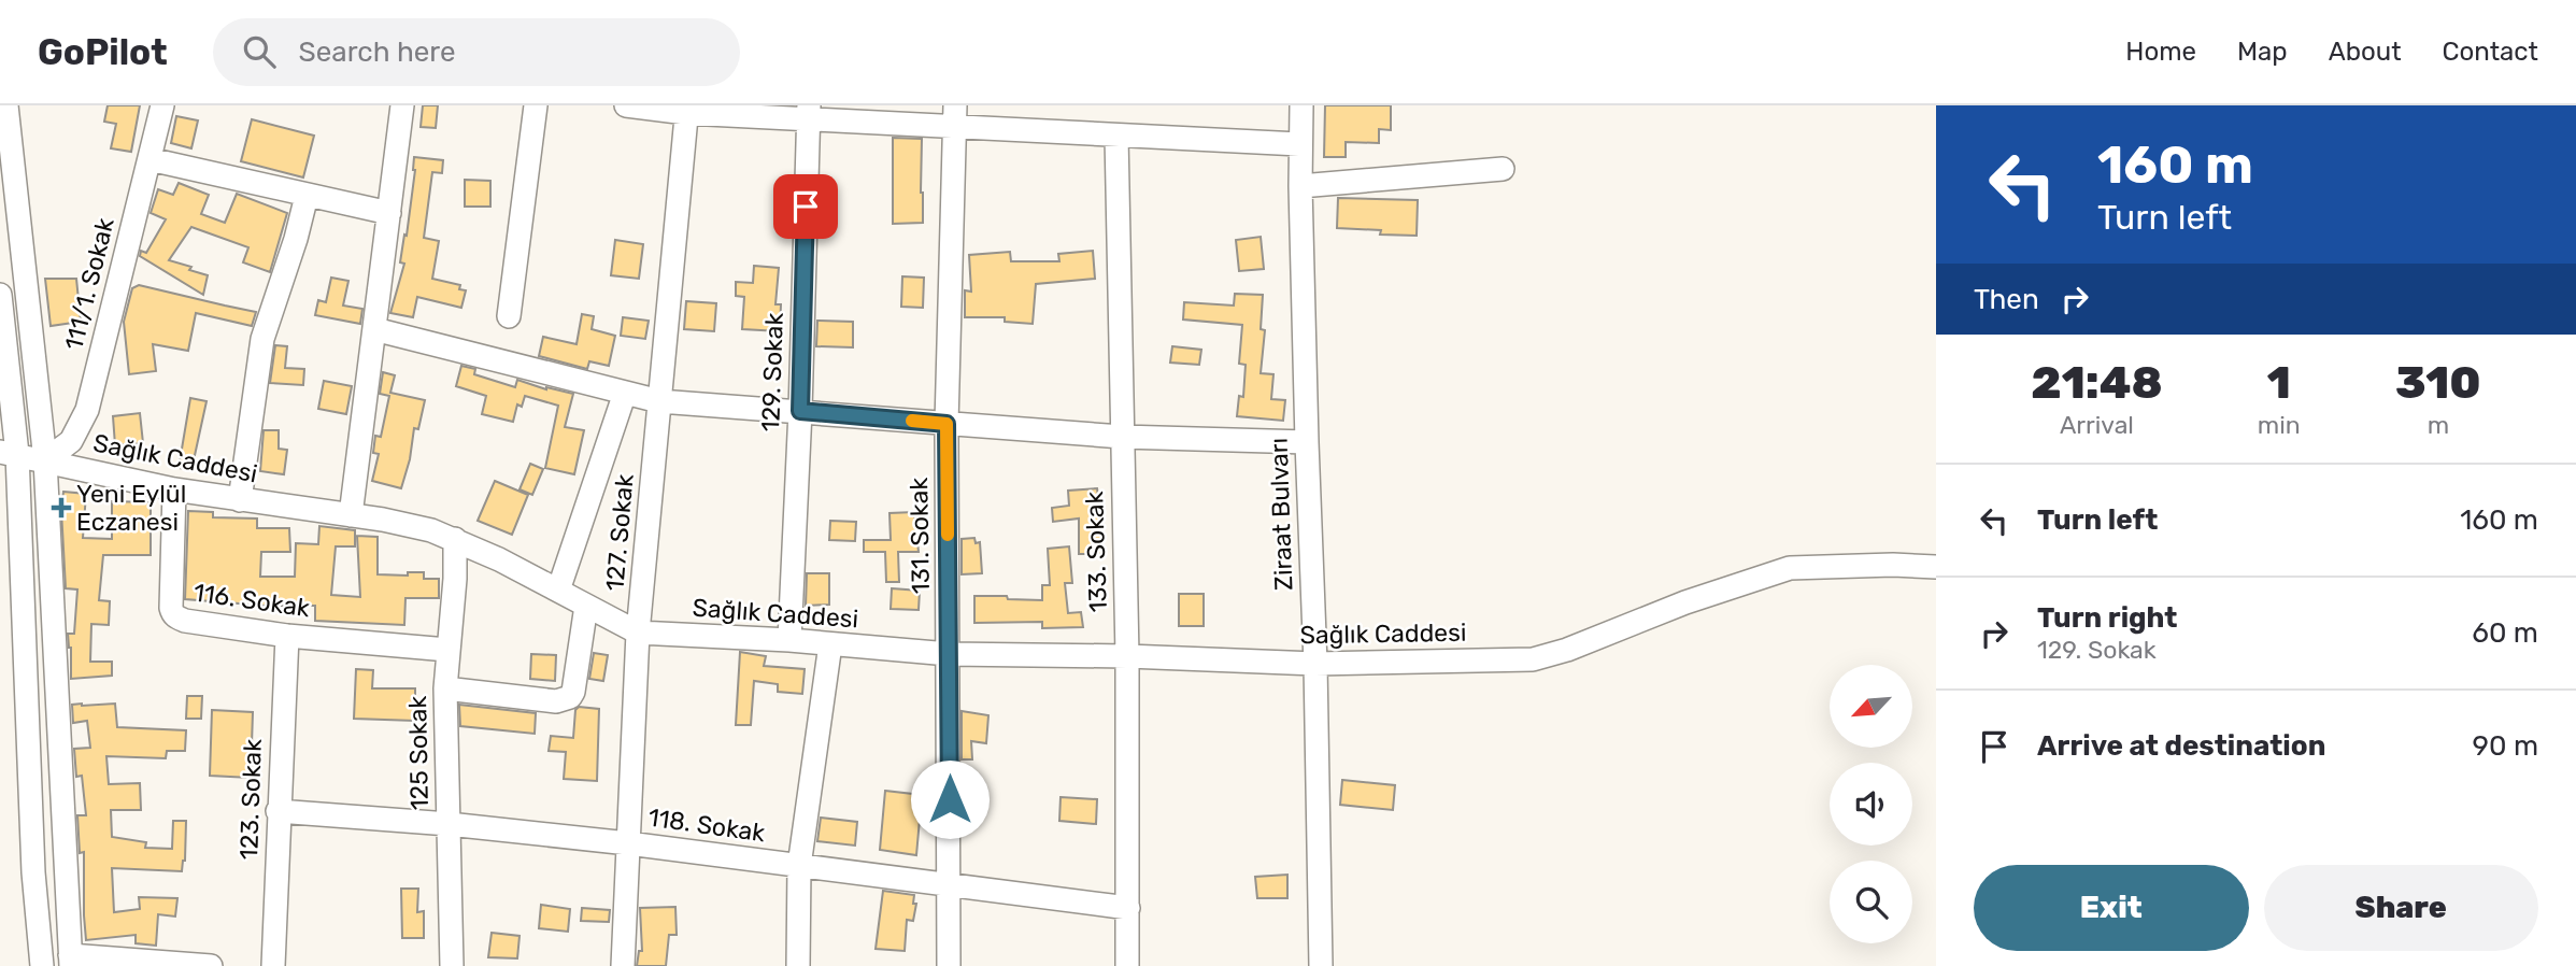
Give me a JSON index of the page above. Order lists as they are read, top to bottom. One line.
{"streets":{"street":["111/1. Sokak","129. Sokak","Sağlık Caddesi","Ziraat Bulvarı","127. Sokak","131. Sokak","133. Sokak","116. Sokak","125 Sokak","123. Sokak","118. Sokak"]},"crossings":[["111/1. Sokak","Sağlık Caddesi"],["129. Sokak","Sağlık Caddesi"],["Sağlık Caddesi","Ziraat Bulvarı"],["Sağlık Caddesi","127. Sokak"],["Sağlık Caddesi","131. Sokak"],["Sağlık Caddesi","133. Sokak"],["Sağlık Caddesi","116. Sokak"],["Sağlık Caddesi","125 Sokak"],["127. Sokak","118. Sokak"],["131. Sokak","118. Sokak"],["133. Sokak","118. Sokak"],["116. Sokak","125 Sokak"],["116. Sokak","123. Sokak"],["125 Sokak","118. Sokak"],["123. Sokak","118. Sokak"]],"places":{"health":["Yeni Eylül Eczanesi"]},"north":"bottom left","page":{"header":"GoPilot","search":"Search here","nav":["Home","Map","About","Contact"],"turn":["160 m","Turn left"],"then":"Then","eta":["21:48","Arrival","1","min","310","m"],"list":[{"name":"Turn left","value":"160 m"},{"name":"Turn right","note":"129. Sokak","value":"60 m"},{"name":"Arrive at destination","value":"90 m"}],"buttons":["Exit","Share"]}}
